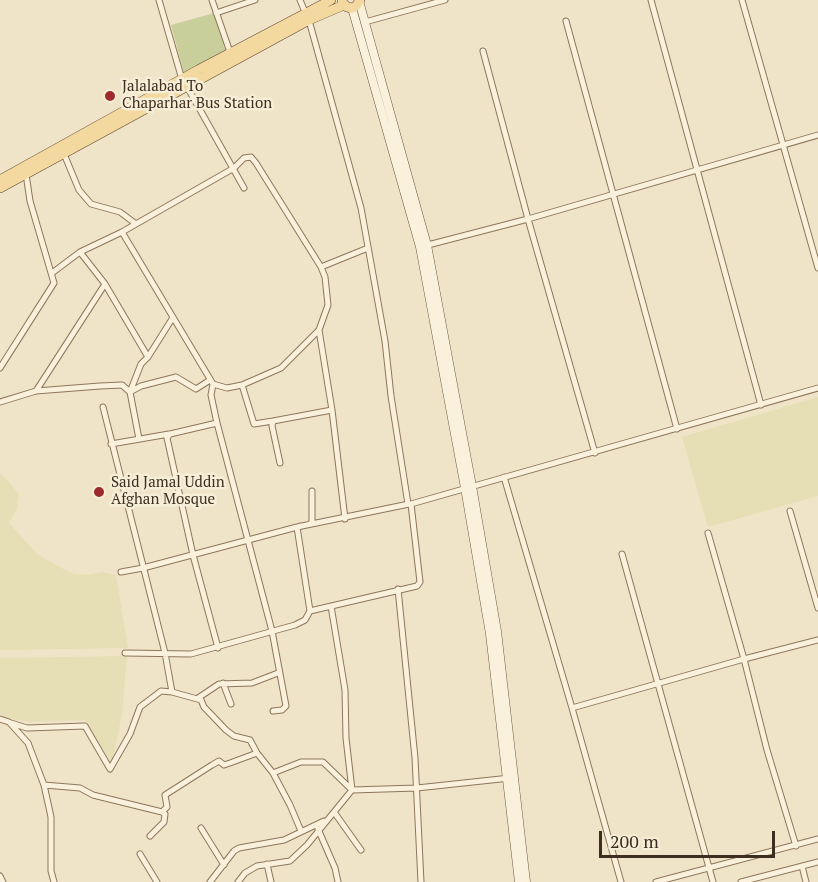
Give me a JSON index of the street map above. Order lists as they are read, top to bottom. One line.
{"places":["Jalalabad To Chaparhar Bus Station","Said Jamal Uddin Afghan Mosque"],"scale_bar":"200 m"}
